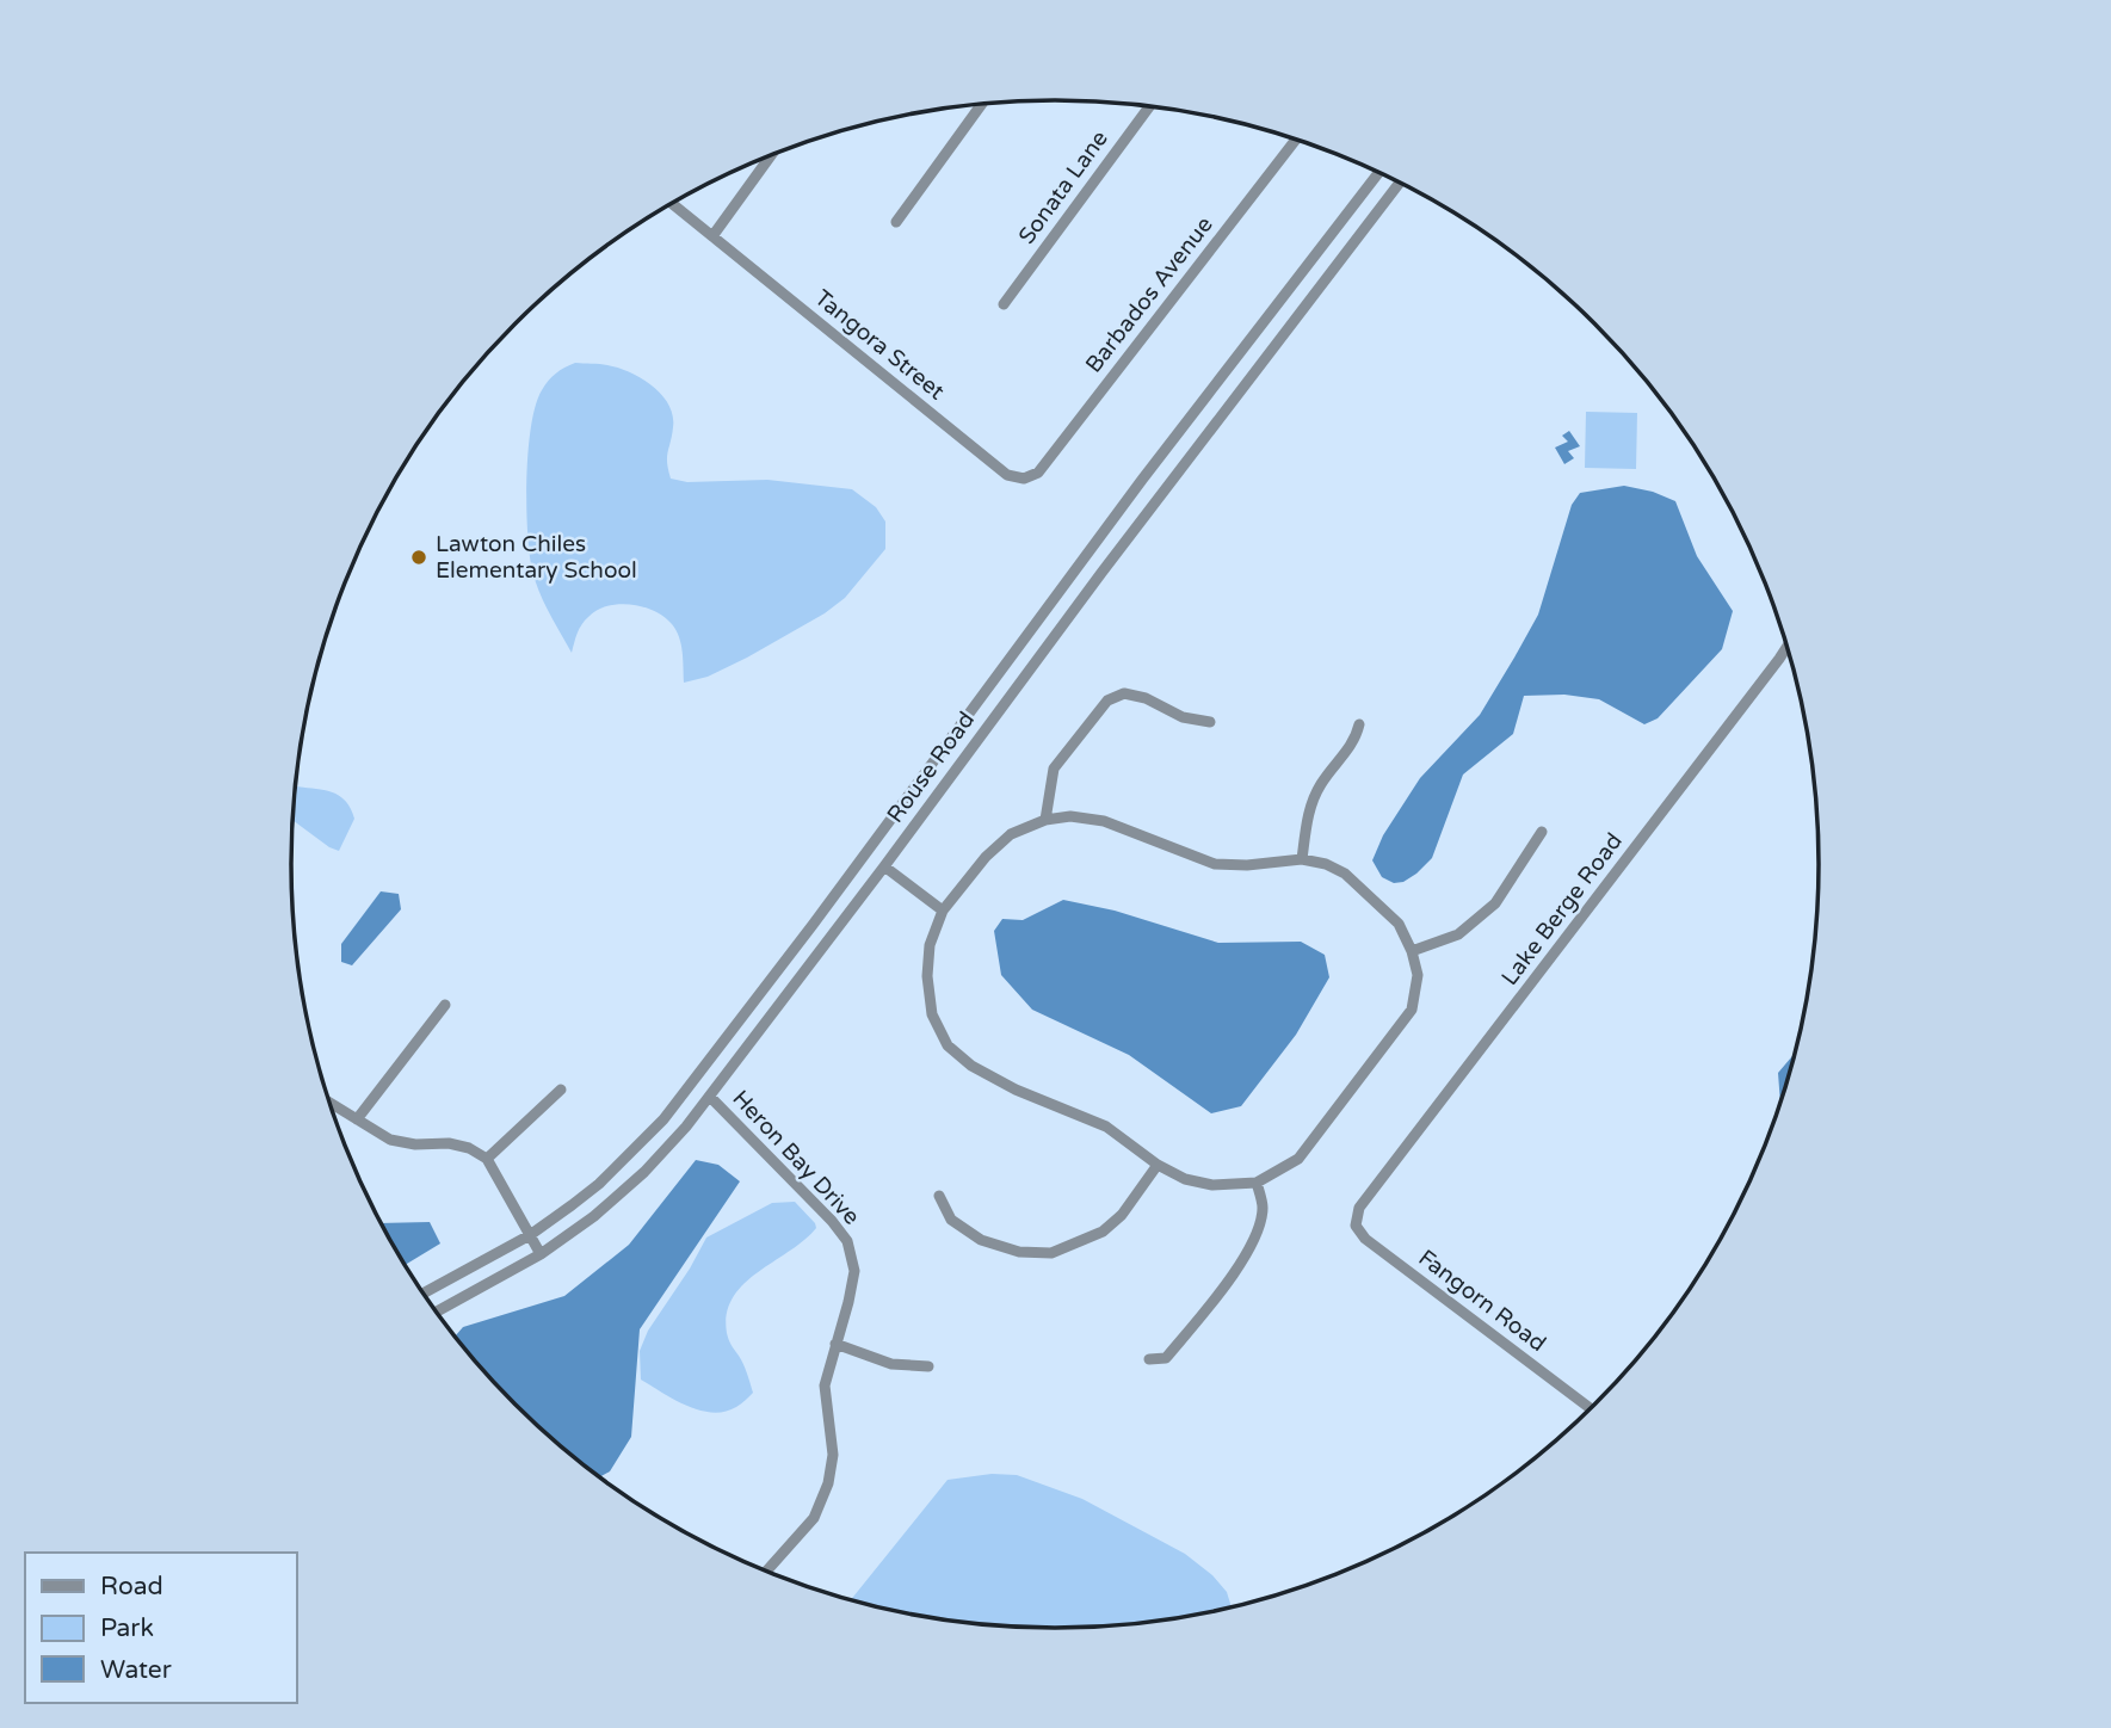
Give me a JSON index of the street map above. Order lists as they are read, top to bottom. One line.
{"streets":{"street":["Sonata Lane","Barbados Avenue","Tangora Street","Rouse Road","Lake Berge Road","Heron Bay Drive","Fangorn Road"]},"crossings":[["Barbados Avenue","Tangora Street"],["Rouse Road","Heron Bay Drive"],["Lake Berge Road","Fangorn Road"]],"places":["Lawton Chiles Elementary School"],"legend":["Road","Park","Water"]}
